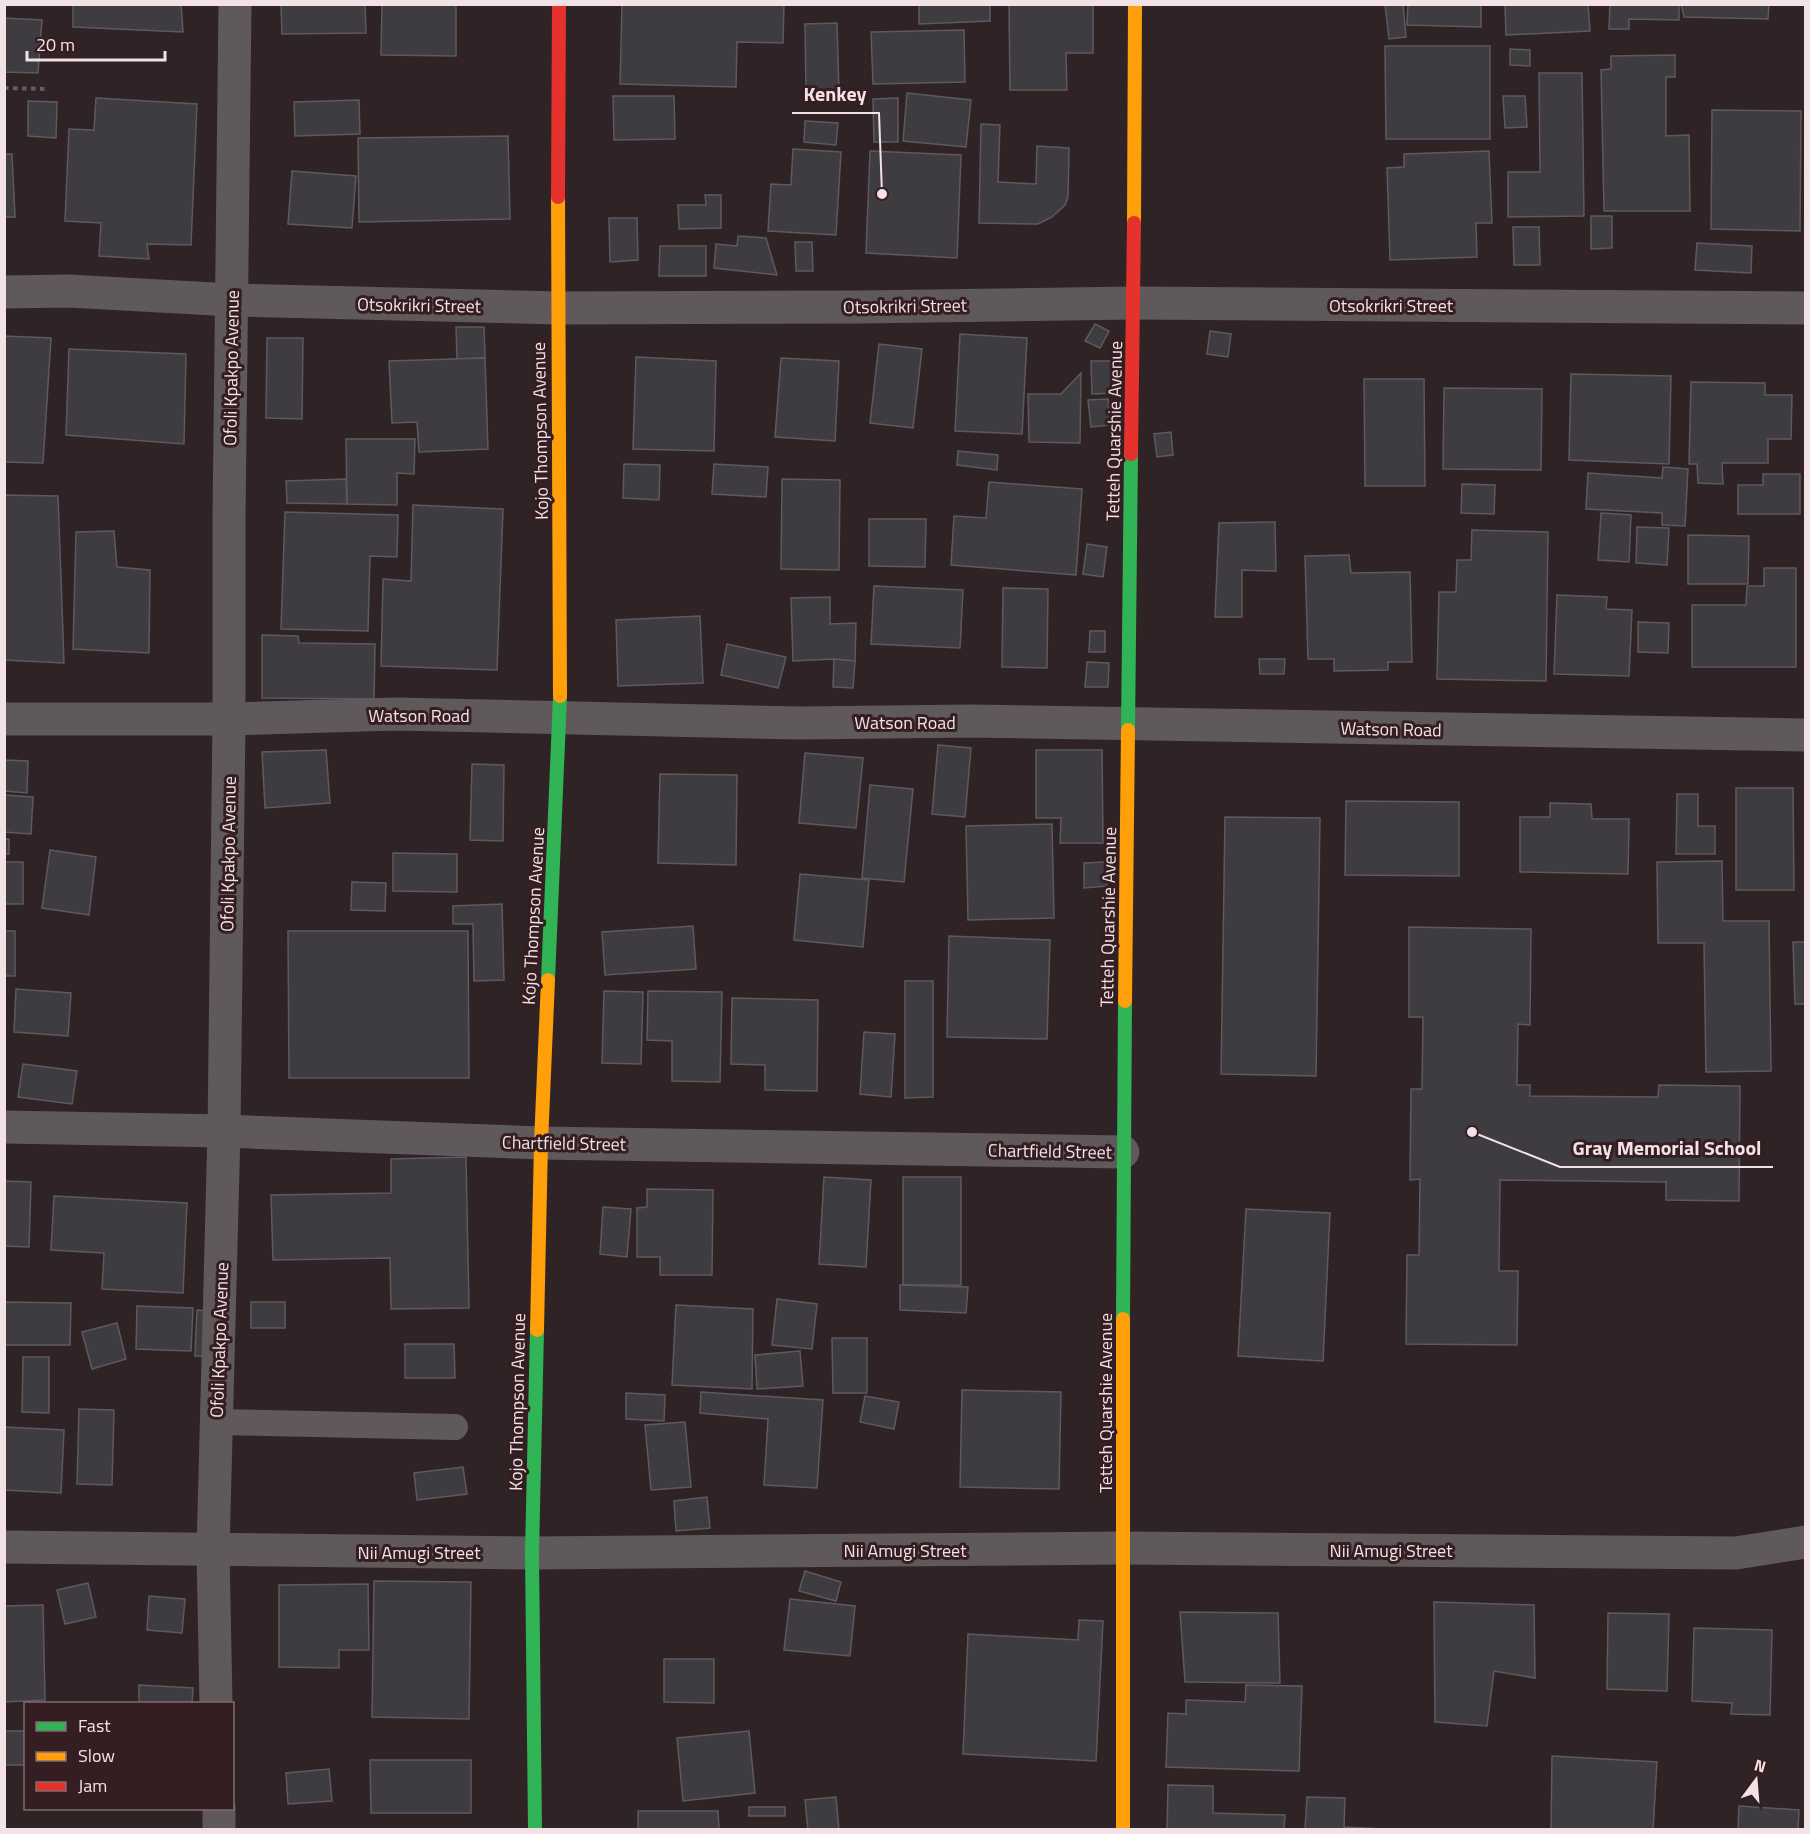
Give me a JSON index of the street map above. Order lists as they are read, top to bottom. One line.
{"streets":{"main road":["Kojo Thompson Avenue","Tetteh Quarshie Avenue"],"street":["Otsokrikri Street","Ofoli Kpakpo Avenue","Watson Road","Chartfield Street","Nii Amugi Street"]},"crossings":[["Otsokrikri Street","Ofoli Kpakpo Avenue"],["Otsokrikri Street","Kojo Thompson Avenue"],["Otsokrikri Street","Tetteh Quarshie Avenue"],["Ofoli Kpakpo Avenue","Watson Road"],["Ofoli Kpakpo Avenue","Chartfield Street"],["Ofoli Kpakpo Avenue","Nii Amugi Street"],["Kojo Thompson Avenue","Watson Road"],["Kojo Thompson Avenue","Chartfield Street"],["Kojo Thompson Avenue","Nii Amugi Street"],["Tetteh Quarshie Avenue","Watson Road"],["Tetteh Quarshie Avenue","Chartfield Street"],["Tetteh Quarshie Avenue","Nii Amugi Street"]],"places":["Kenkey","Gray Memorial School"],"legend":["Fast","Slow","Jam"],"scale_bar":"20 m","north":"top"}
